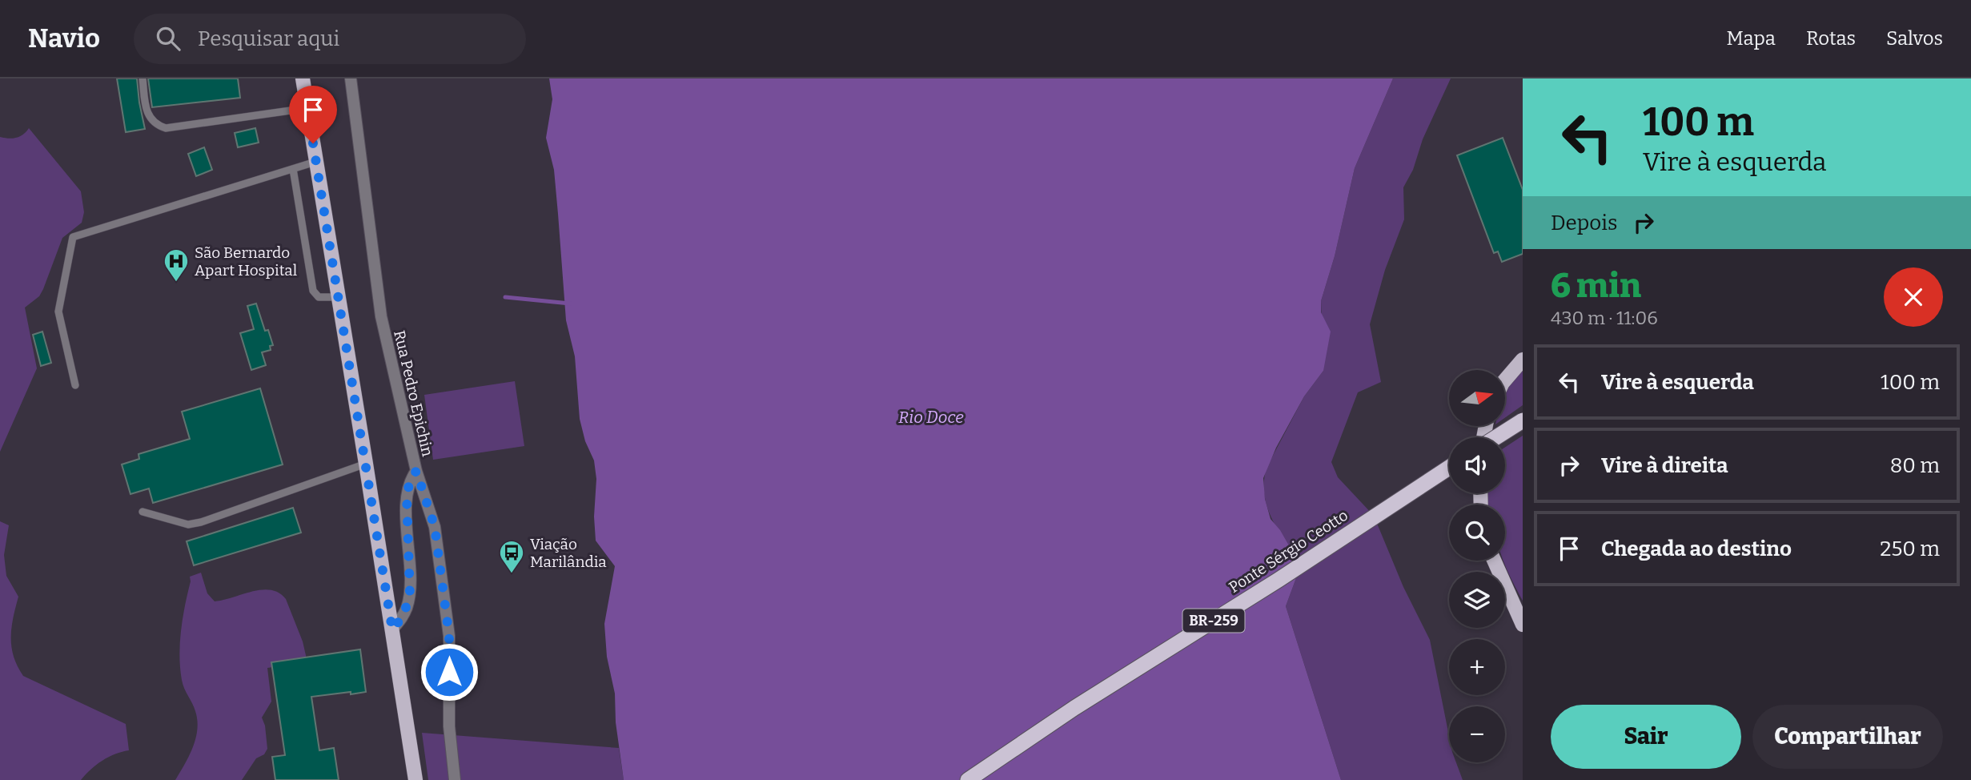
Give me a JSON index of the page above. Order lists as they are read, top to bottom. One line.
{"streets":{"highway":["Ponte Sérgio Ceotto","BR-259"],"street":["Rua Pedro Epichin"]},"water":["Rio Doce"],"places":{"hospital":["São Bernardo Apart Hospital"],"bus stop":["Viação Marilândia"]},"north":"right","page":{"header":"Navio","search":"Pesquisar aqui","nav":["Mapa","Rotas","Salvos"],"turn":["100 m","Vire à esquerda"],"then":"Depois","heading":["6 min","430 m · 11:06"],"list":[{"name":"Vire à esquerda","value":"100 m"},{"name":"Vire à direita","value":"80 m"},{"name":"Chegada ao destino","value":"250 m"}],"map_buttons":["+","−"],"buttons":["Sair","Compartilhar"]}}
